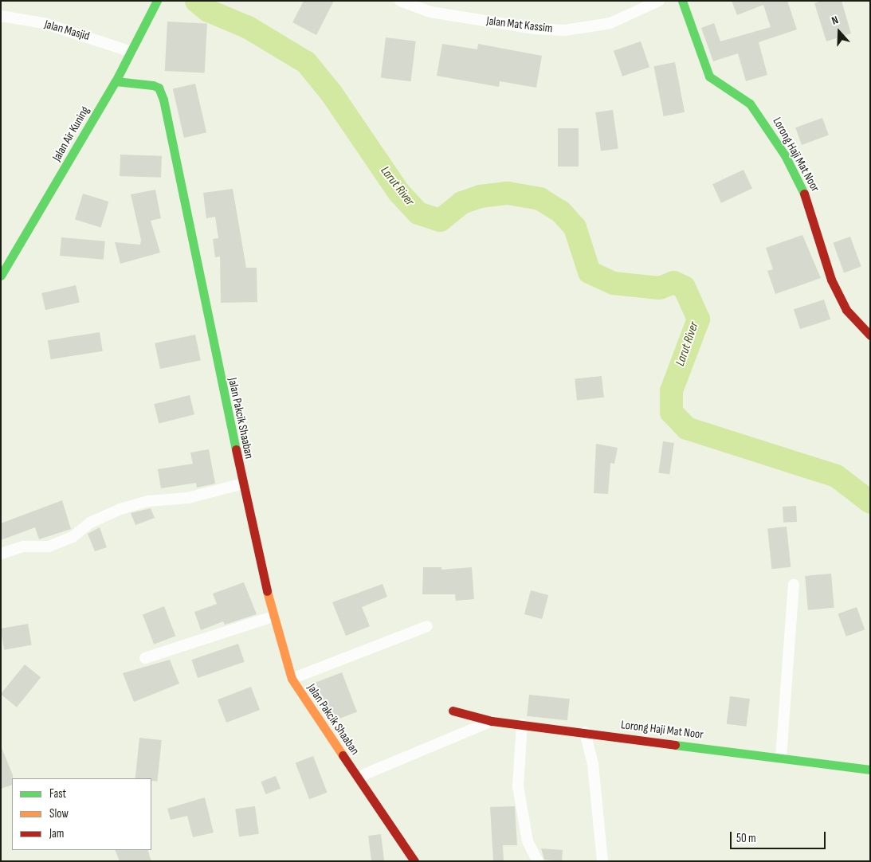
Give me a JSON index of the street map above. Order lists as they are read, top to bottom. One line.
{"streets":{"street":["Jalan Mat Kassim","Jalan Masjid","Jalan Air Kuning","Lorong Haji Mat Noor","Jalan Pakcik Shaaban"]},"crossings":[["Jalan Masjid","Jalan Air Kuning"],["Jalan Air Kuning","Jalan Pakcik Shaaban"]],"water":["Larut River"],"legend":["Fast","Slow","Jam"],"scale_bar":"50 m","north":"top"}
